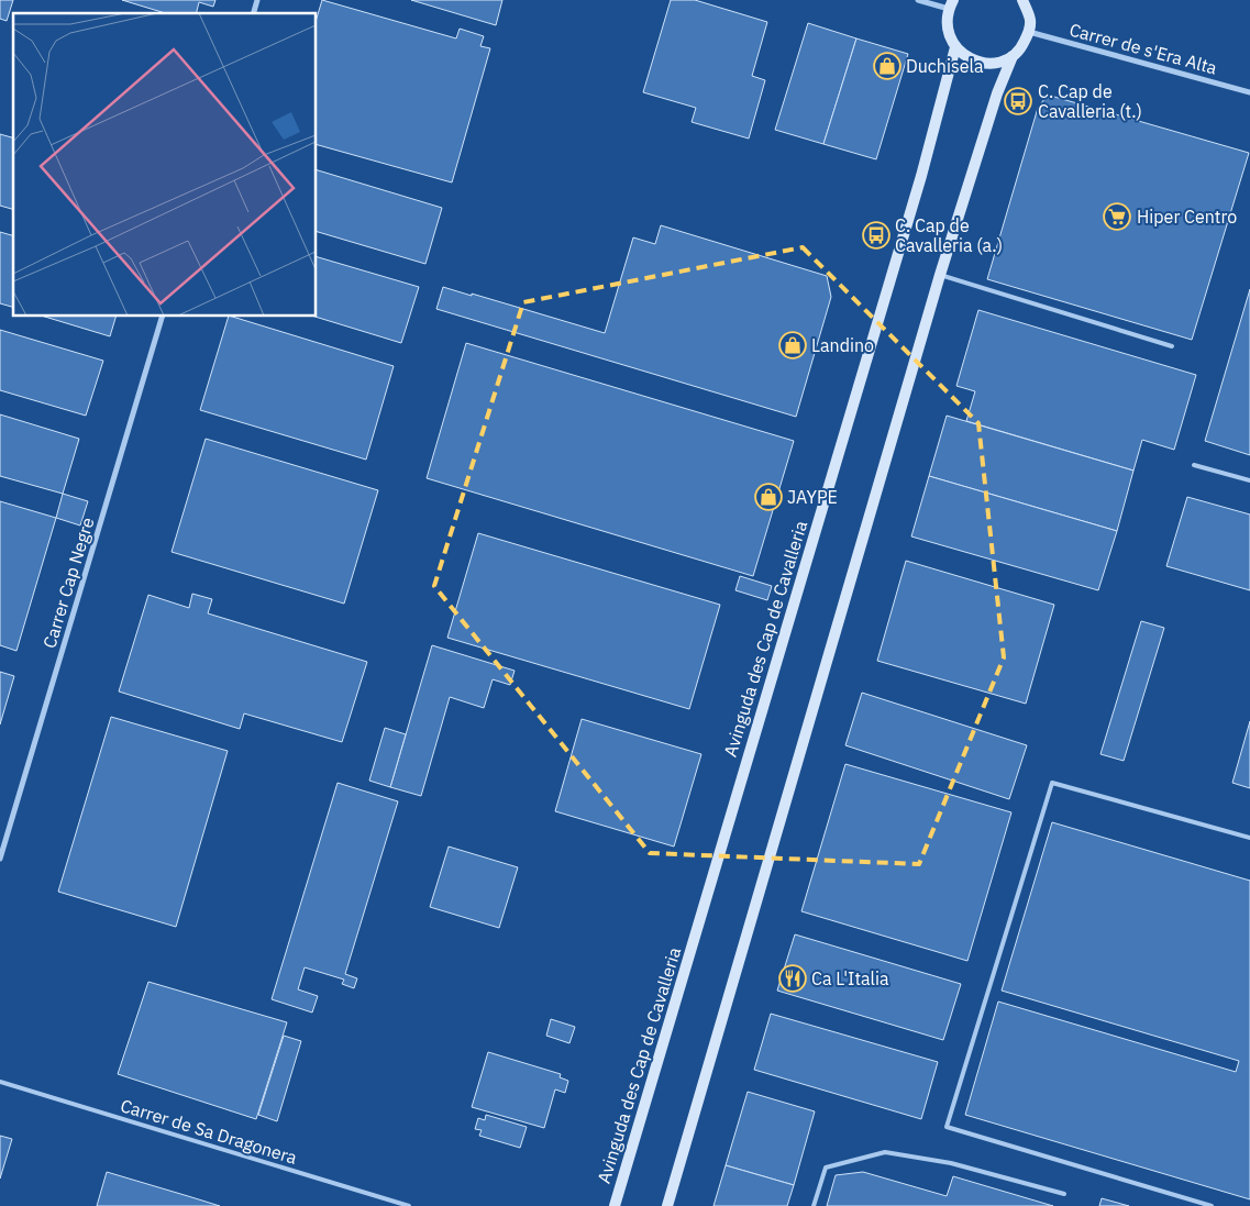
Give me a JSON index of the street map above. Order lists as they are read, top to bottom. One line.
{"streets":{"street":["Carrer de s'Era Alta","Carrer Cap Negre","Avinguda des Cap de Cavalleria"],"lane":["Carrer de Sa Dragonera"]},"places":{"shop":["Duchisela","Landino","JAYPE"],"bus stop":["C. Cap de Cavalleria (t.)","C. Cap de Cavalleria (a.)"],"supermarket":["Hiper Centro"],"restaurant":["Ca L'Italia"]}}
